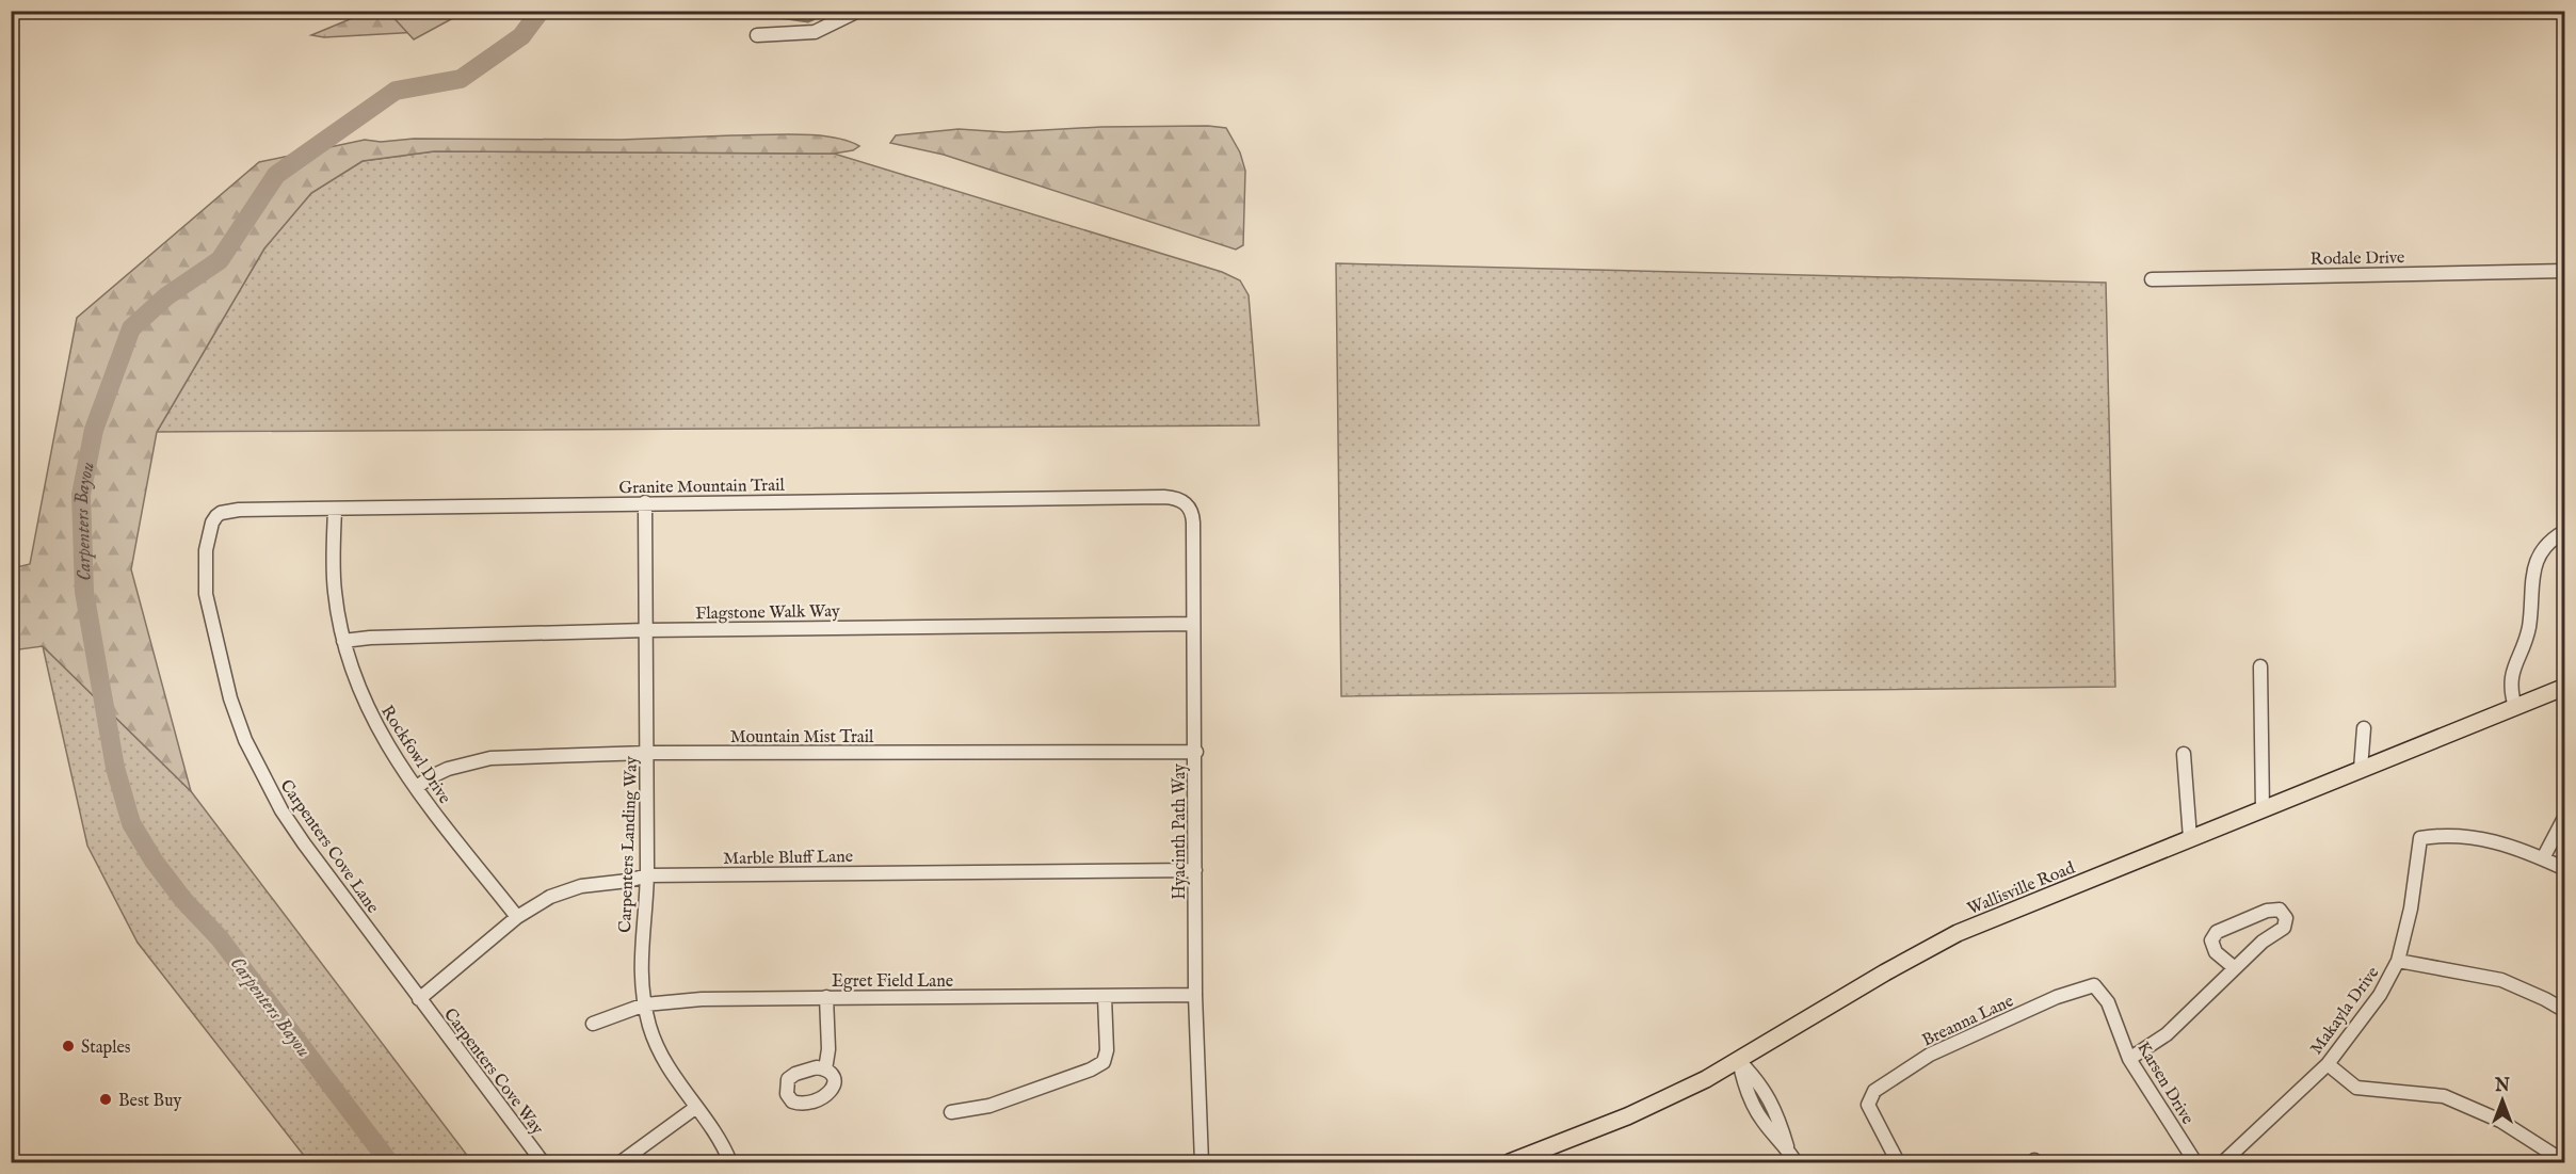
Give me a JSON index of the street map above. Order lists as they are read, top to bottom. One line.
{"streets":{"main road":["Wallisville Road"],"street":["Rodale Drive","Granite Mountain Trail","Flagstone Walk Way","Mountain Mist Trail","Rockfowl Drive","Hyacinth Path Way","Carpenters Landing Way","Carpenters Cove Lane","Marble Bluff Lane","Egret Field Lane","Makayla Drive","Breanna Lane","Carpenters Cove Way","Karsen Drive"]},"crossings":[["Granite Mountain Trail","Rockfowl Drive"],["Granite Mountain Trail","Hyacinth Path Way"],["Granite Mountain Trail","Carpenters Landing Way"],["Granite Mountain Trail","Carpenters Cove Lane"],["Flagstone Walk Way","Rockfowl Drive"],["Flagstone Walk Way","Hyacinth Path Way"],["Flagstone Walk Way","Carpenters Landing Way"],["Mountain Mist Trail","Rockfowl Drive"],["Mountain Mist Trail","Hyacinth Path Way"],["Mountain Mist Trail","Carpenters Landing Way"],["Rockfowl Drive","Marble Bluff Lane"],["Hyacinth Path Way","Marble Bluff Lane"],["Hyacinth Path Way","Egret Field Lane"],["Carpenters Landing Way","Marble Bluff Lane"],["Carpenters Landing Way","Egret Field Lane"],["Carpenters Cove Lane","Marble Bluff Lane"],["Carpenters Cove Lane","Carpenters Cove Way"],["Marble Bluff Lane","Carpenters Cove Way"],["Breanna Lane","Karsen Drive"]],"water":["Carpenters Bayou"],"places":["Staples","Best Buy"],"north":"top"}
